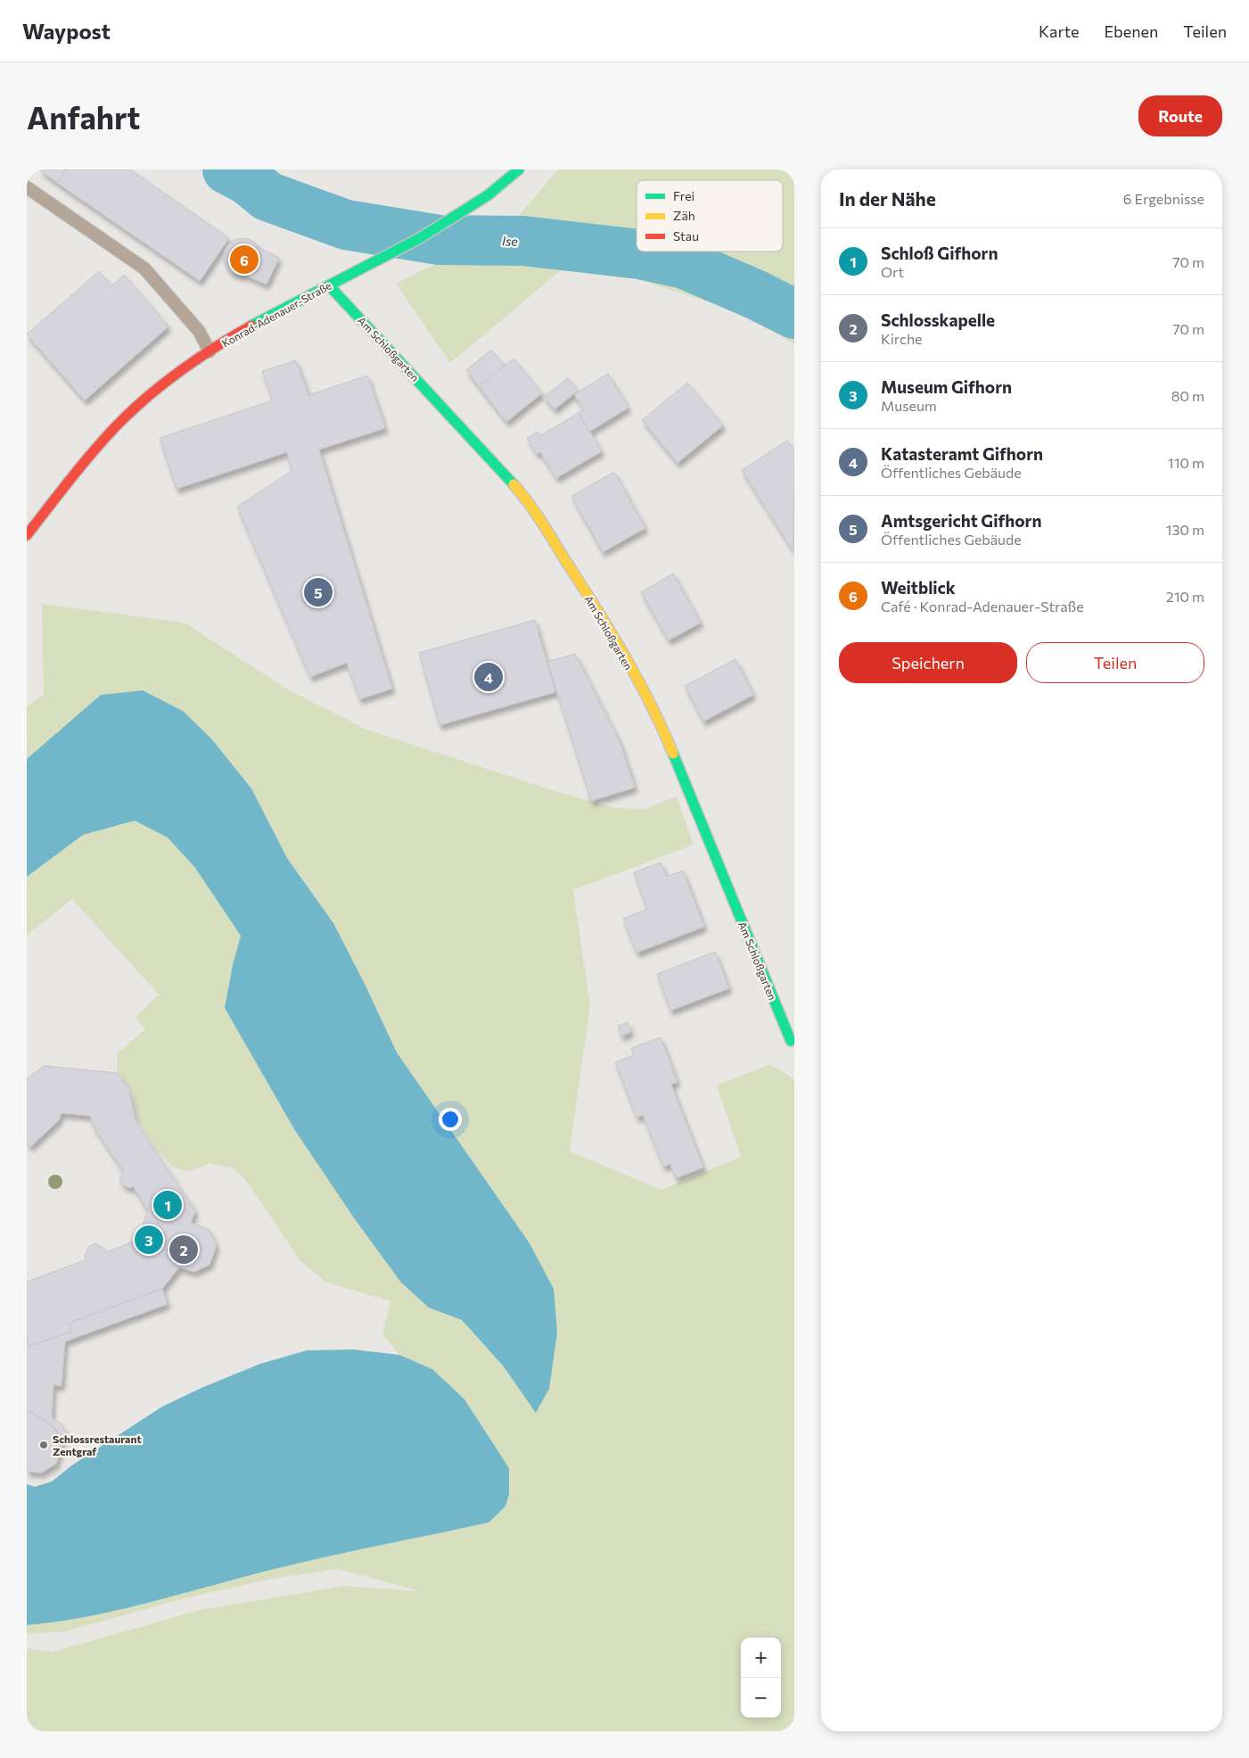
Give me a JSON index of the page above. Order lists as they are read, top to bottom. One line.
{"streets":{"street":["Konrad-Adenauer-Straße","Am Schloßgarten"]},"crossings":[["Konrad-Adenauer-Straße","Am Schloßgarten"]],"water":["Ise"],"places":["Schlossrestaurant Zentgraf"],"legend":["Frei","Zäh","Stau"],"page":{"header":"Waypost","nav":["Karte","Ebenen","Teilen"],"buttons":["Route",["Speichern","Teilen"]],"title":"Anfahrt","heading":["In der Nähe","6 Ergebnisse"],"list":[{"mark":"1","name":"Schloß Gifhorn","note":"Ort","value":"70 m"},{"mark":"2","name":"Schlosskapelle","note":"Kirche","value":"70 m"},{"mark":"3","name":"Museum Gifhorn","note":"Museum","value":"80 m"},{"mark":"4","name":"Katasteramt Gifhorn","note":"Öffentliches Gebäude","value":"110 m"},{"mark":"5","name":"Amtsgericht Gifhorn","note":"Öffentliches Gebäude","value":"130 m"},{"mark":"6","name":"Weitblick","note":"Café · Konrad-Adenauer-Straße","value":"210 m"}],"pins":["6","5","4","1","3","2"],"map_buttons":["+","−"]}}
